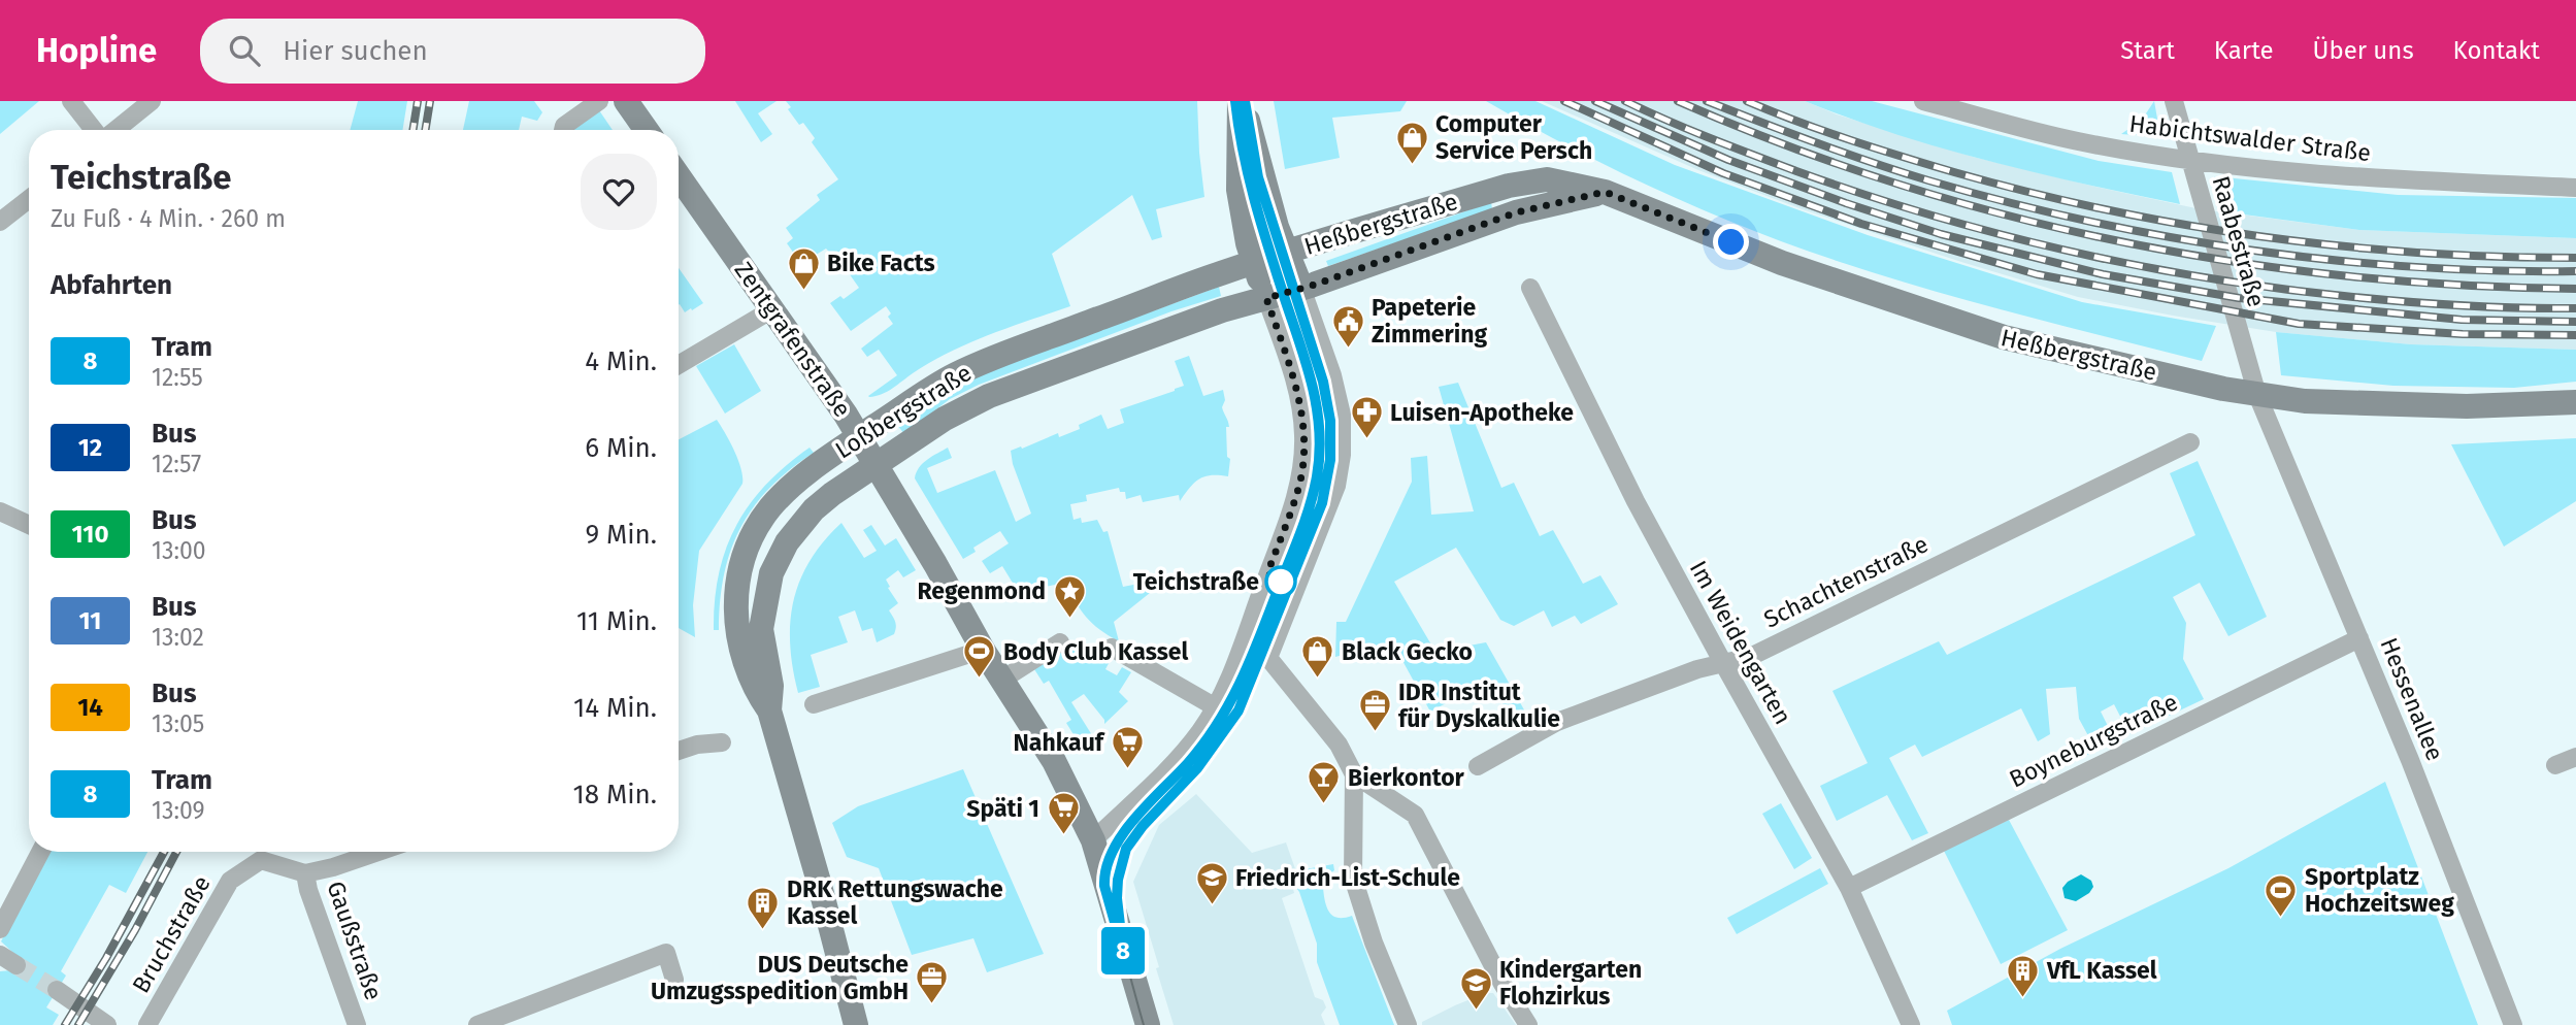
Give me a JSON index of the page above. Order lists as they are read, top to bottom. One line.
{"streets":{"main road":["Heßbergstraße","Zentgrafenstraße","Loßbergstraße"],"street":["Habichtswalder Straße","Raabestraße","Schachtenstraße","Im Weidengarten","Hessenallee","Boyneburgstraße","Bruchstraße","Gaußstraße"]},"crossings":[["Habichtswalder Straße","Raabestraße"],["Heßbergstraße","Raabestraße"],["Heßbergstraße","Loßbergstraße"],["Heßbergstraße","Hessenallee"],["Raabestraße","Hessenallee"],["Zentgrafenstraße","Loßbergstraße"],["Schachtenstraße","Im Weidengarten"],["Im Weidengarten","Boyneburgstraße"],["Hessenallee","Boyneburgstraße"],["Bruchstraße","Gaußstraße"]],"places":{"shop":["Computer Service Persch","Bike Facts","Black Gecko"],"public building":["Papeterie Zimmering"],"pharmacy":["Luisen-Apotheke"],"other":["Teichstraße"],"place":["Regenmond"],"sports":["Body Club Kassel","Sportplatz Hochzeitsweg"],"office":["IDR Institut für Dyskalkulie","DUS Deutsche Umzugsspedition GmbH"],"supermarket":["Nahkauf","Späti 1"],"bar":["Bierkontor"],"school or university":["Friedrich-List-Schule","Kindergarten Flohzirkus"],"building":["DRK Rettungswache Kassel","VfL Kassel"]},"lines":["tram line 8"],"page":{"header":"Hopline","search":"Hier suchen","nav":["Start","Karte","Über uns","Kontakt"],"on_map":"8","heading":[["Teichstraße","Zu Fuß · 4 Min. · 260 m"],"Abfahrten"],"list":[{"mark":"8","name":"Tram","note":"12:55","value":"4 Min."},{"mark":"12","name":"Bus","note":"12:57","value":"6 Min."},{"mark":"110","name":"Bus","note":"13:00","value":"9 Min."},{"mark":"11","name":"Bus","note":"13:02","value":"11 Min."},{"mark":"14","name":"Bus","note":"13:05","value":"14 Min."},{"mark":"8","name":"Tram","note":"13:09","value":"18 Min."}]}}
